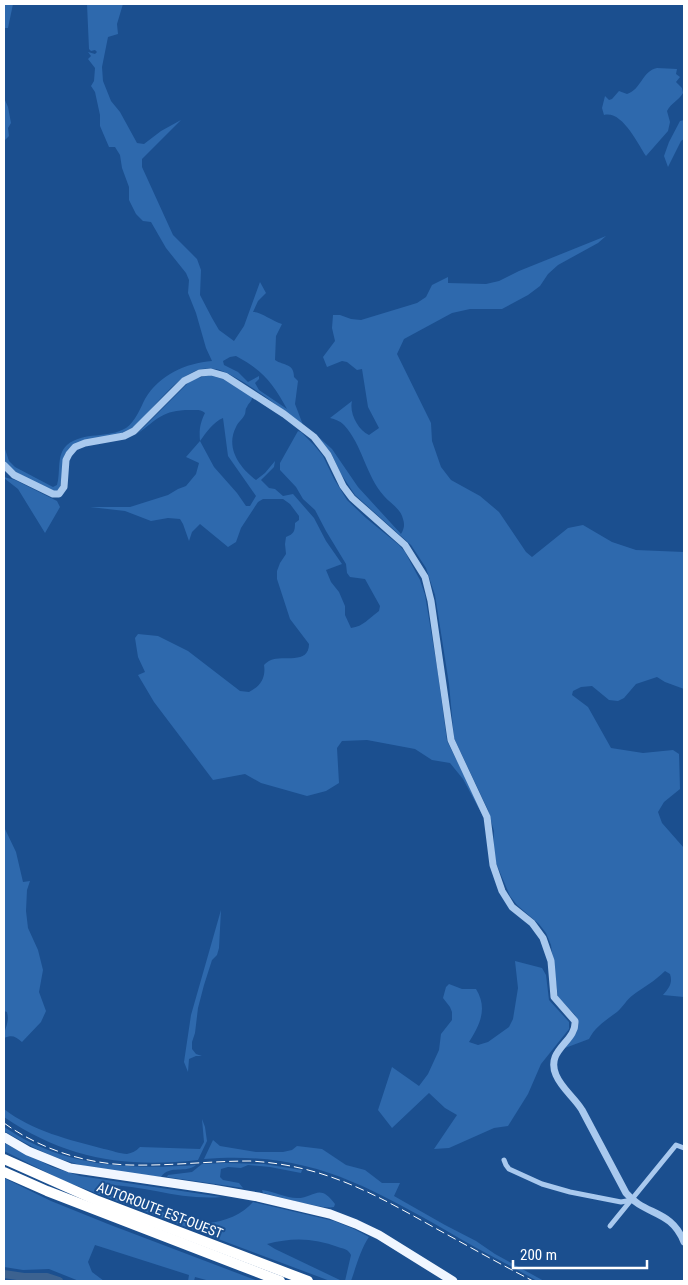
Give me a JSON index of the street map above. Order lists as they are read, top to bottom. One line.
{"streets":{"highway":["AUTOROUTE EST-OUEST"]},"scale_bar":"200 m"}
